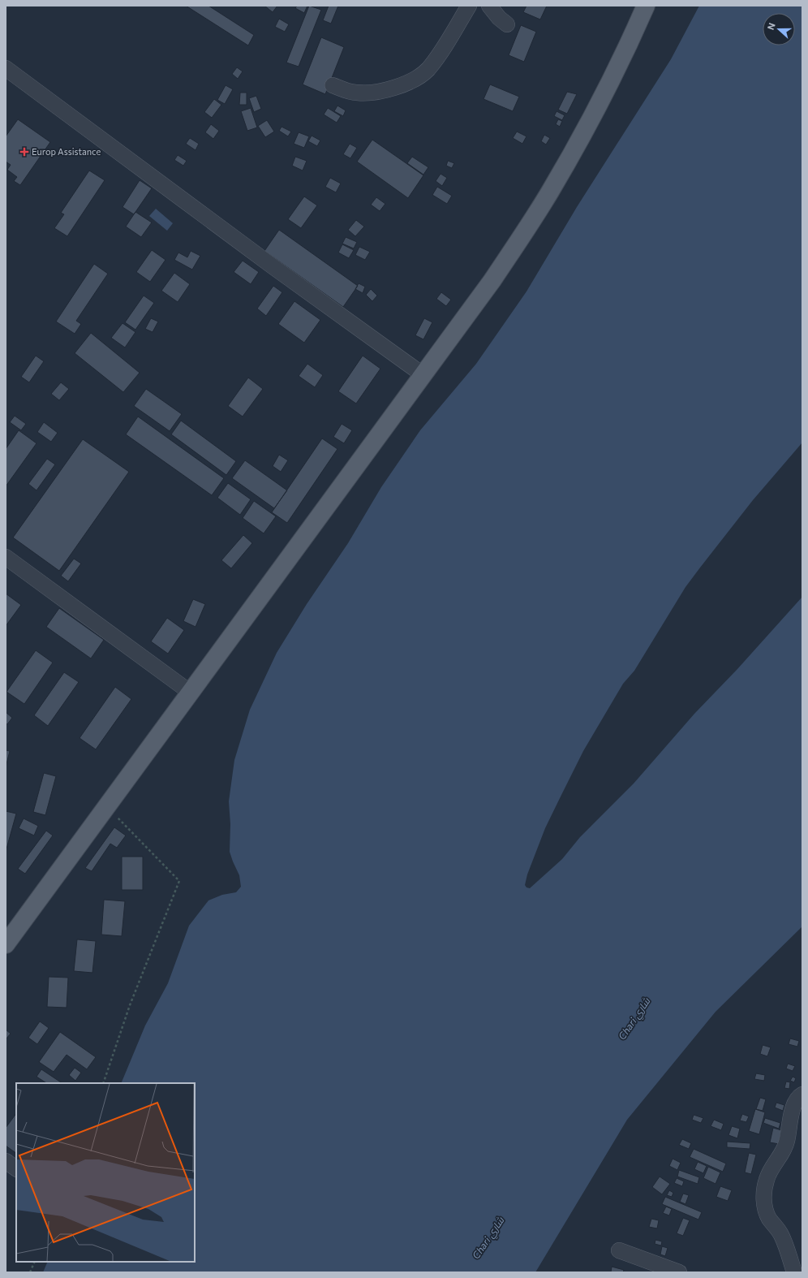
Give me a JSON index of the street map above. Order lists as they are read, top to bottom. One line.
{"water":["Chari شاري"],"places":{"health":["Europ Assistance"]},"north":"left"}
